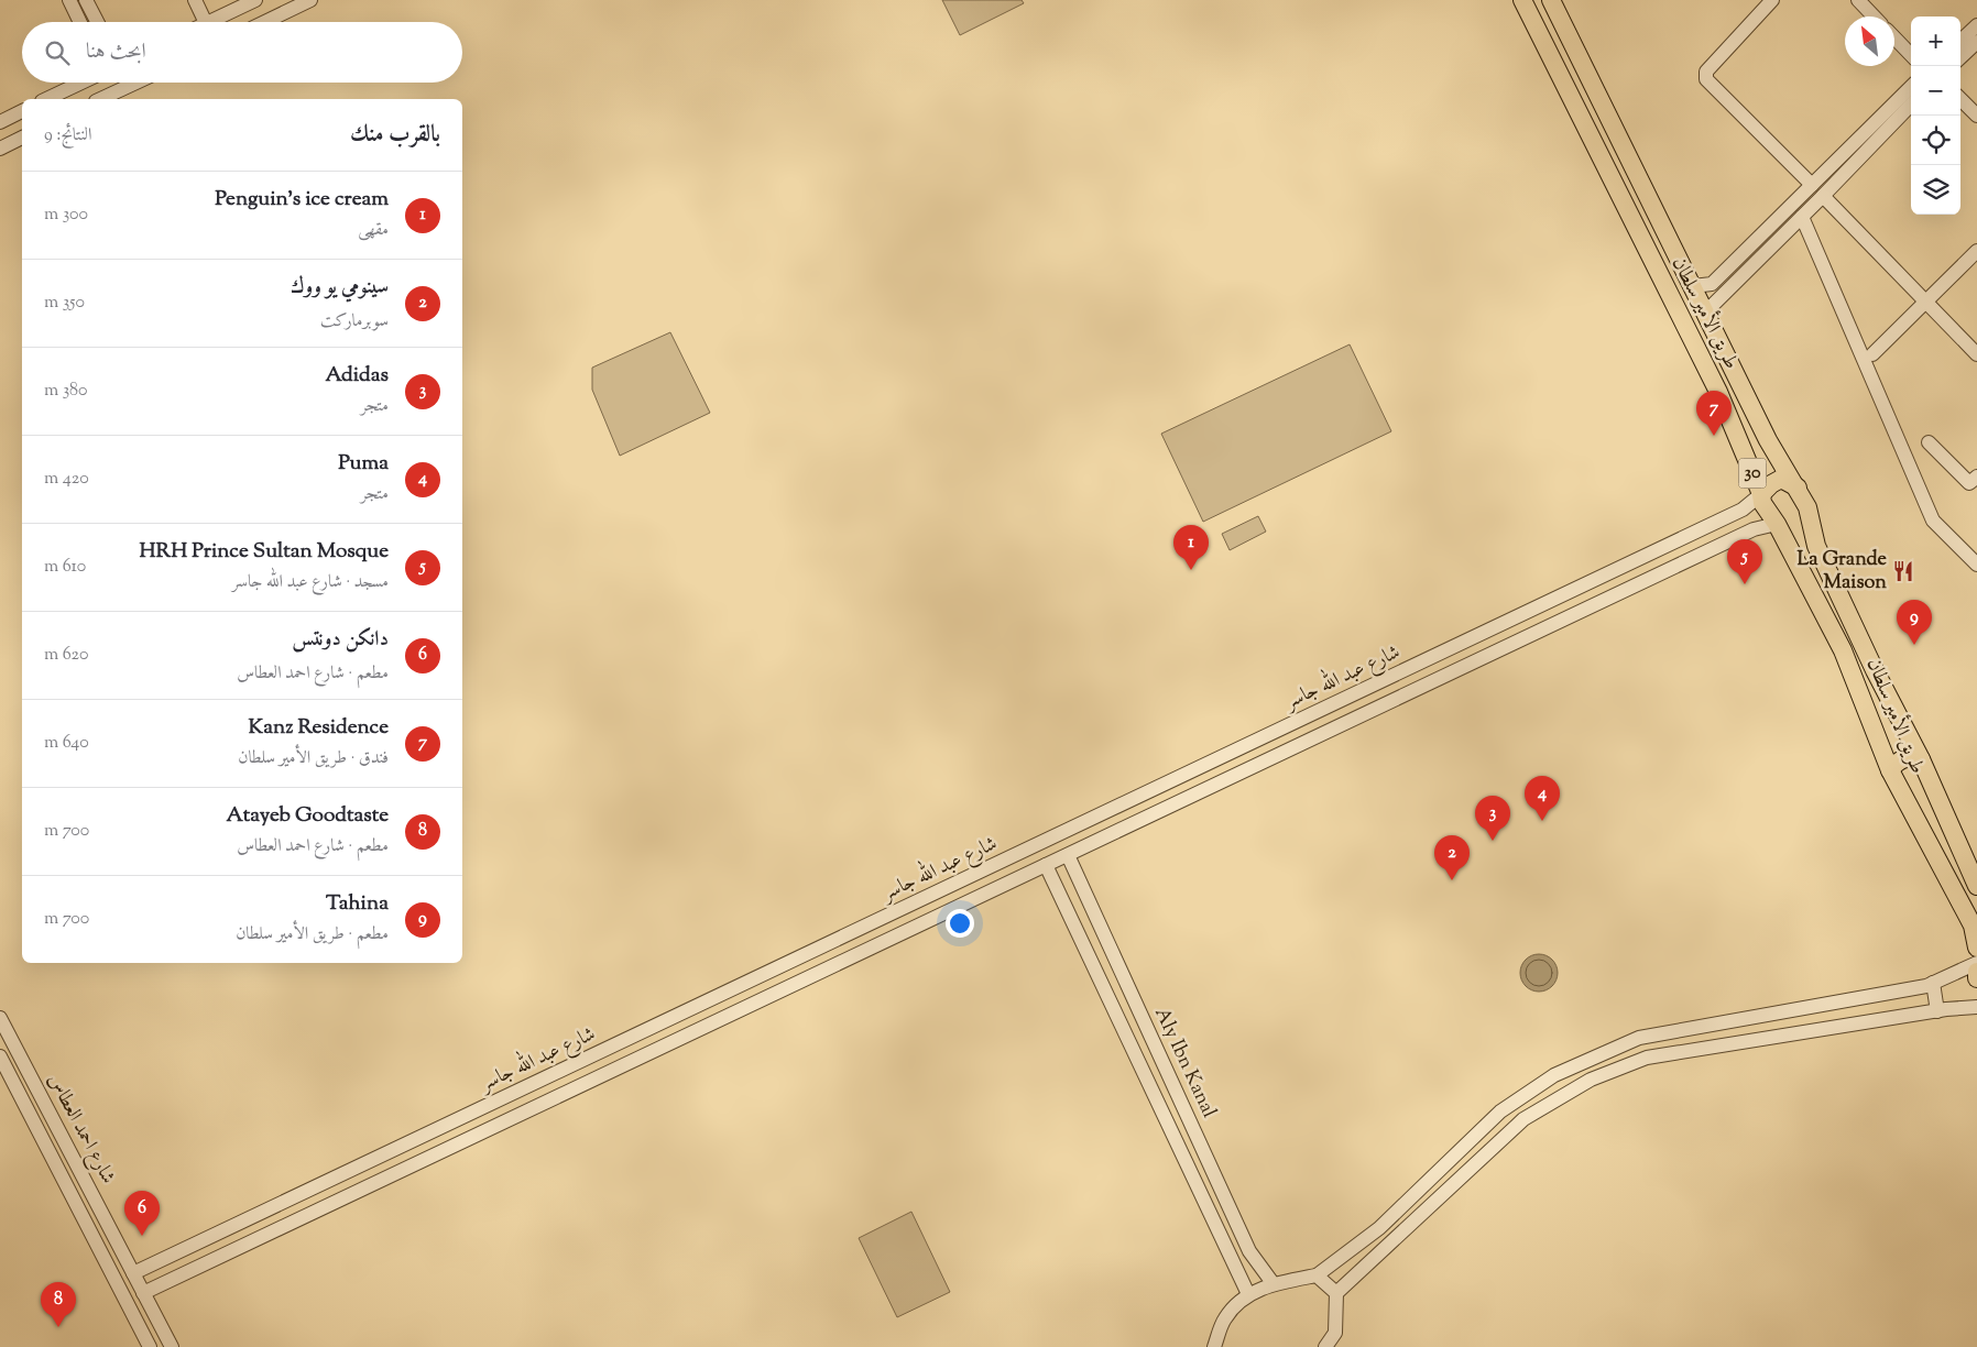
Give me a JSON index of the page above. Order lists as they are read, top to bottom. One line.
{"streets":{"main road":["طريق الأمير سلطان","30"],"street":["شارع عبد الله جاسر","Aly Ibn Kanal","شارع احمد العطاس"]},"crossings":[["طريق الأمير سلطان","شارع عبد الله جاسر"],["شارع عبد الله جاسر","شارع احمد العطاس"]],"places":{"restaurant":["La Grande Maison"]},"north":"top left","page":{"map_buttons":["+","−"],"search":"ابحث هنا","heading":["بالقرب منك","النتائج: 9"],"list":[{"mark":"1","name":"Penguin's ice cream","note":"مقهى","value":"300 m"},{"mark":"2","name":"سينومي يو ووك","note":"سوبرماركت","value":"350 m"},{"mark":"3","name":"Adidas","note":"متجر","value":"380 m"},{"mark":"4","name":"Puma","note":"متجر","value":"420 m"},{"mark":"5","name":"HRH Prince Sultan Mosque","note":"مسجد · شارع عبد الله جاسر","value":"610 m"},{"mark":"6","name":"دانكن دونتس","note":"مطعم · شارع احمد العطاس","value":"620 m"},{"mark":"7","name":"Kanz Residence","note":"فندق · طريق الأمير سلطان","value":"640 m"},{"mark":"8","name":"Atayeb Goodtaste","note":"مطعم · شارع احمد العطاس","value":"700 m"},{"mark":"9","name":"Tahina","note":"مطعم · طريق الأمير سلطان","value":"700 m"}],"pins":["7","1","5","9","4","3","2","6","8"]}}
